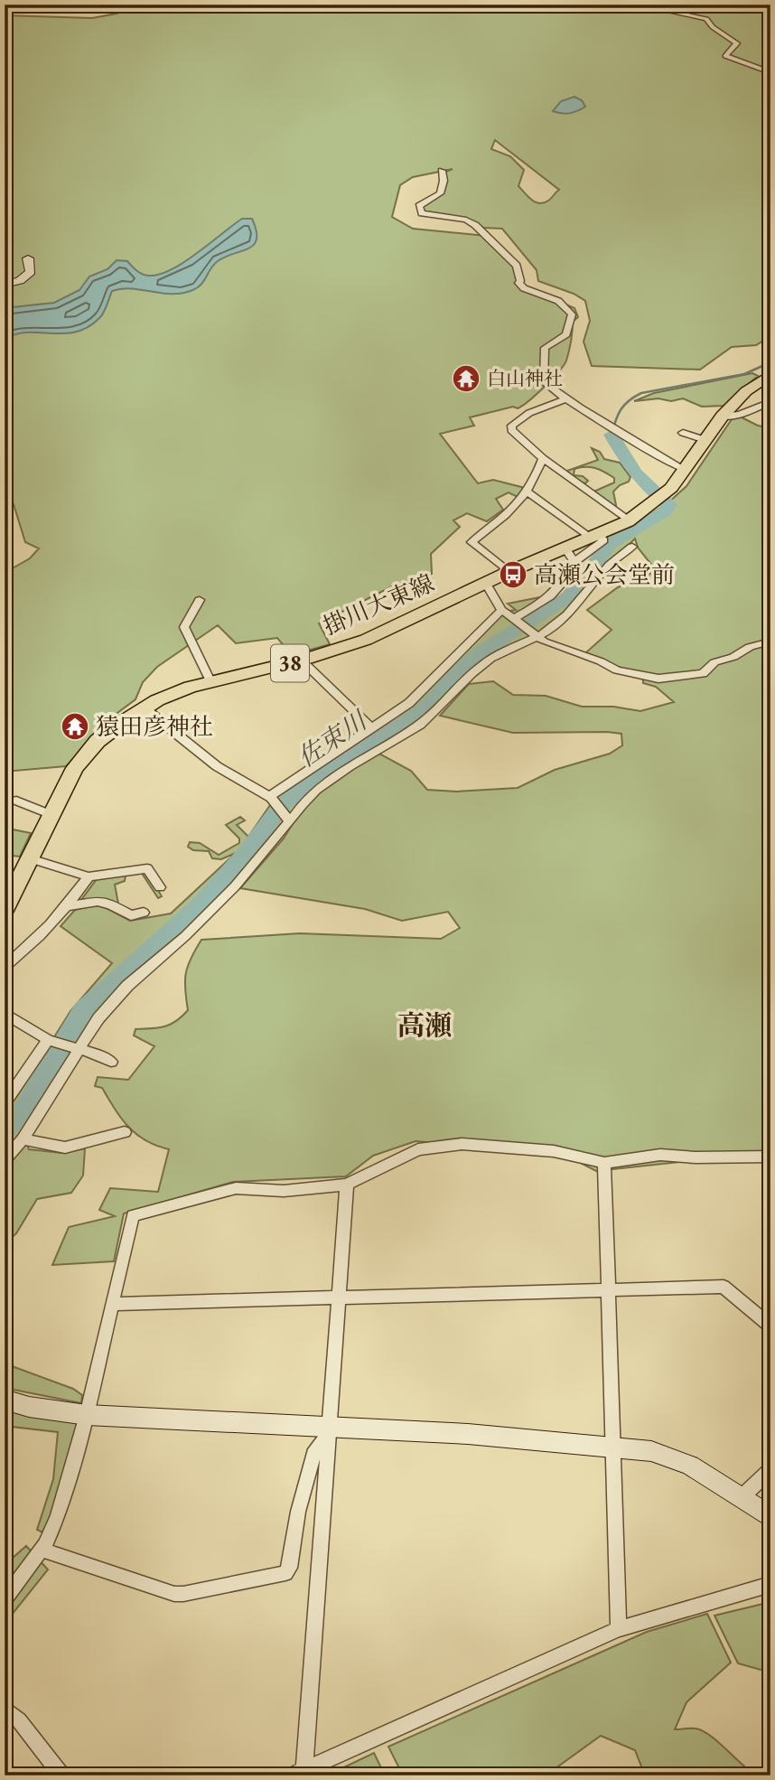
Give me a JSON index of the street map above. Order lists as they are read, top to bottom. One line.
{"streets":{"main road":["掛川大東線","38"]},"districts":["高瀬"],"water":["佐束川"],"places":{"temple":["白山神社","猿田彦神社"],"bus stop":["高瀬公会堂前"]}}
